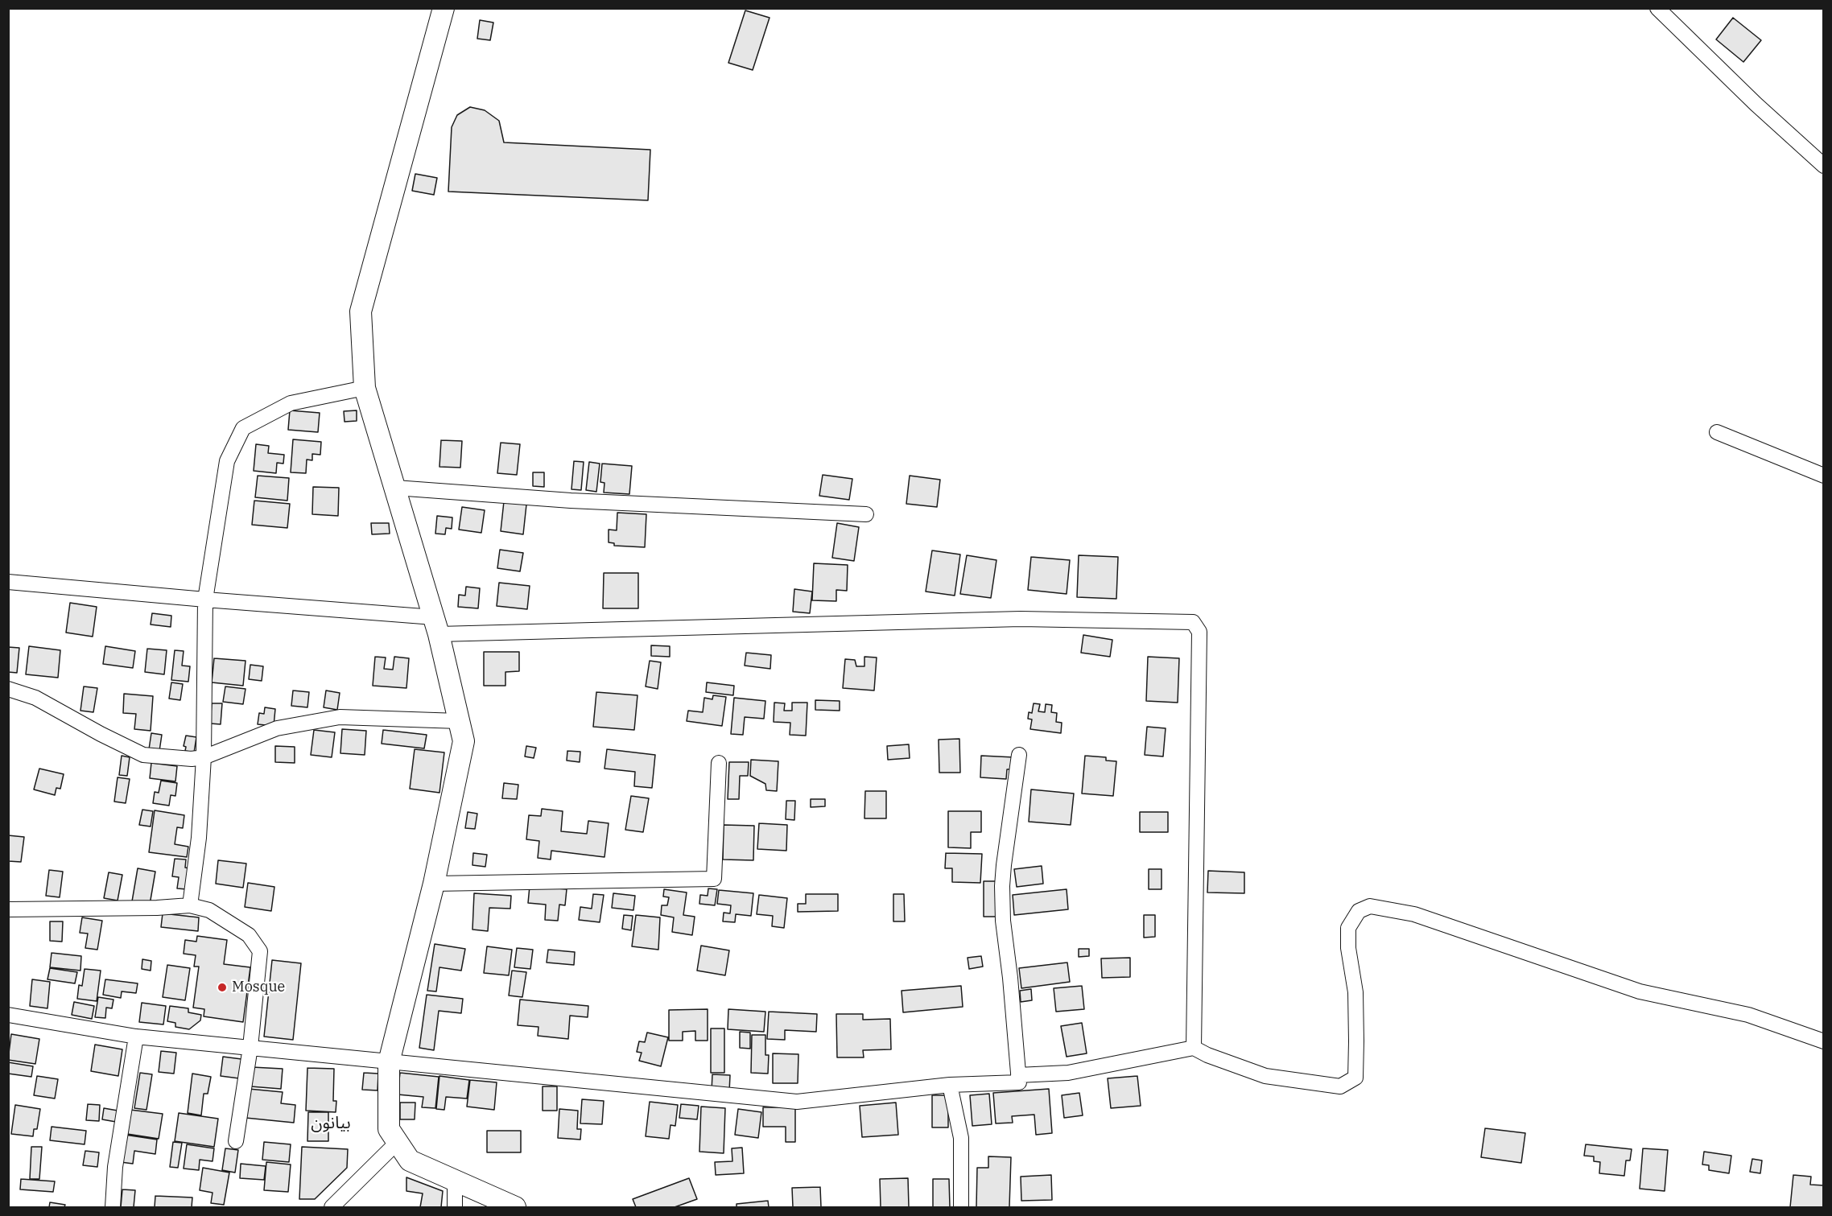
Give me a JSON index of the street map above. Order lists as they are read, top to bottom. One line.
{"districts":["بيانون"],"places":["Mosque"]}
